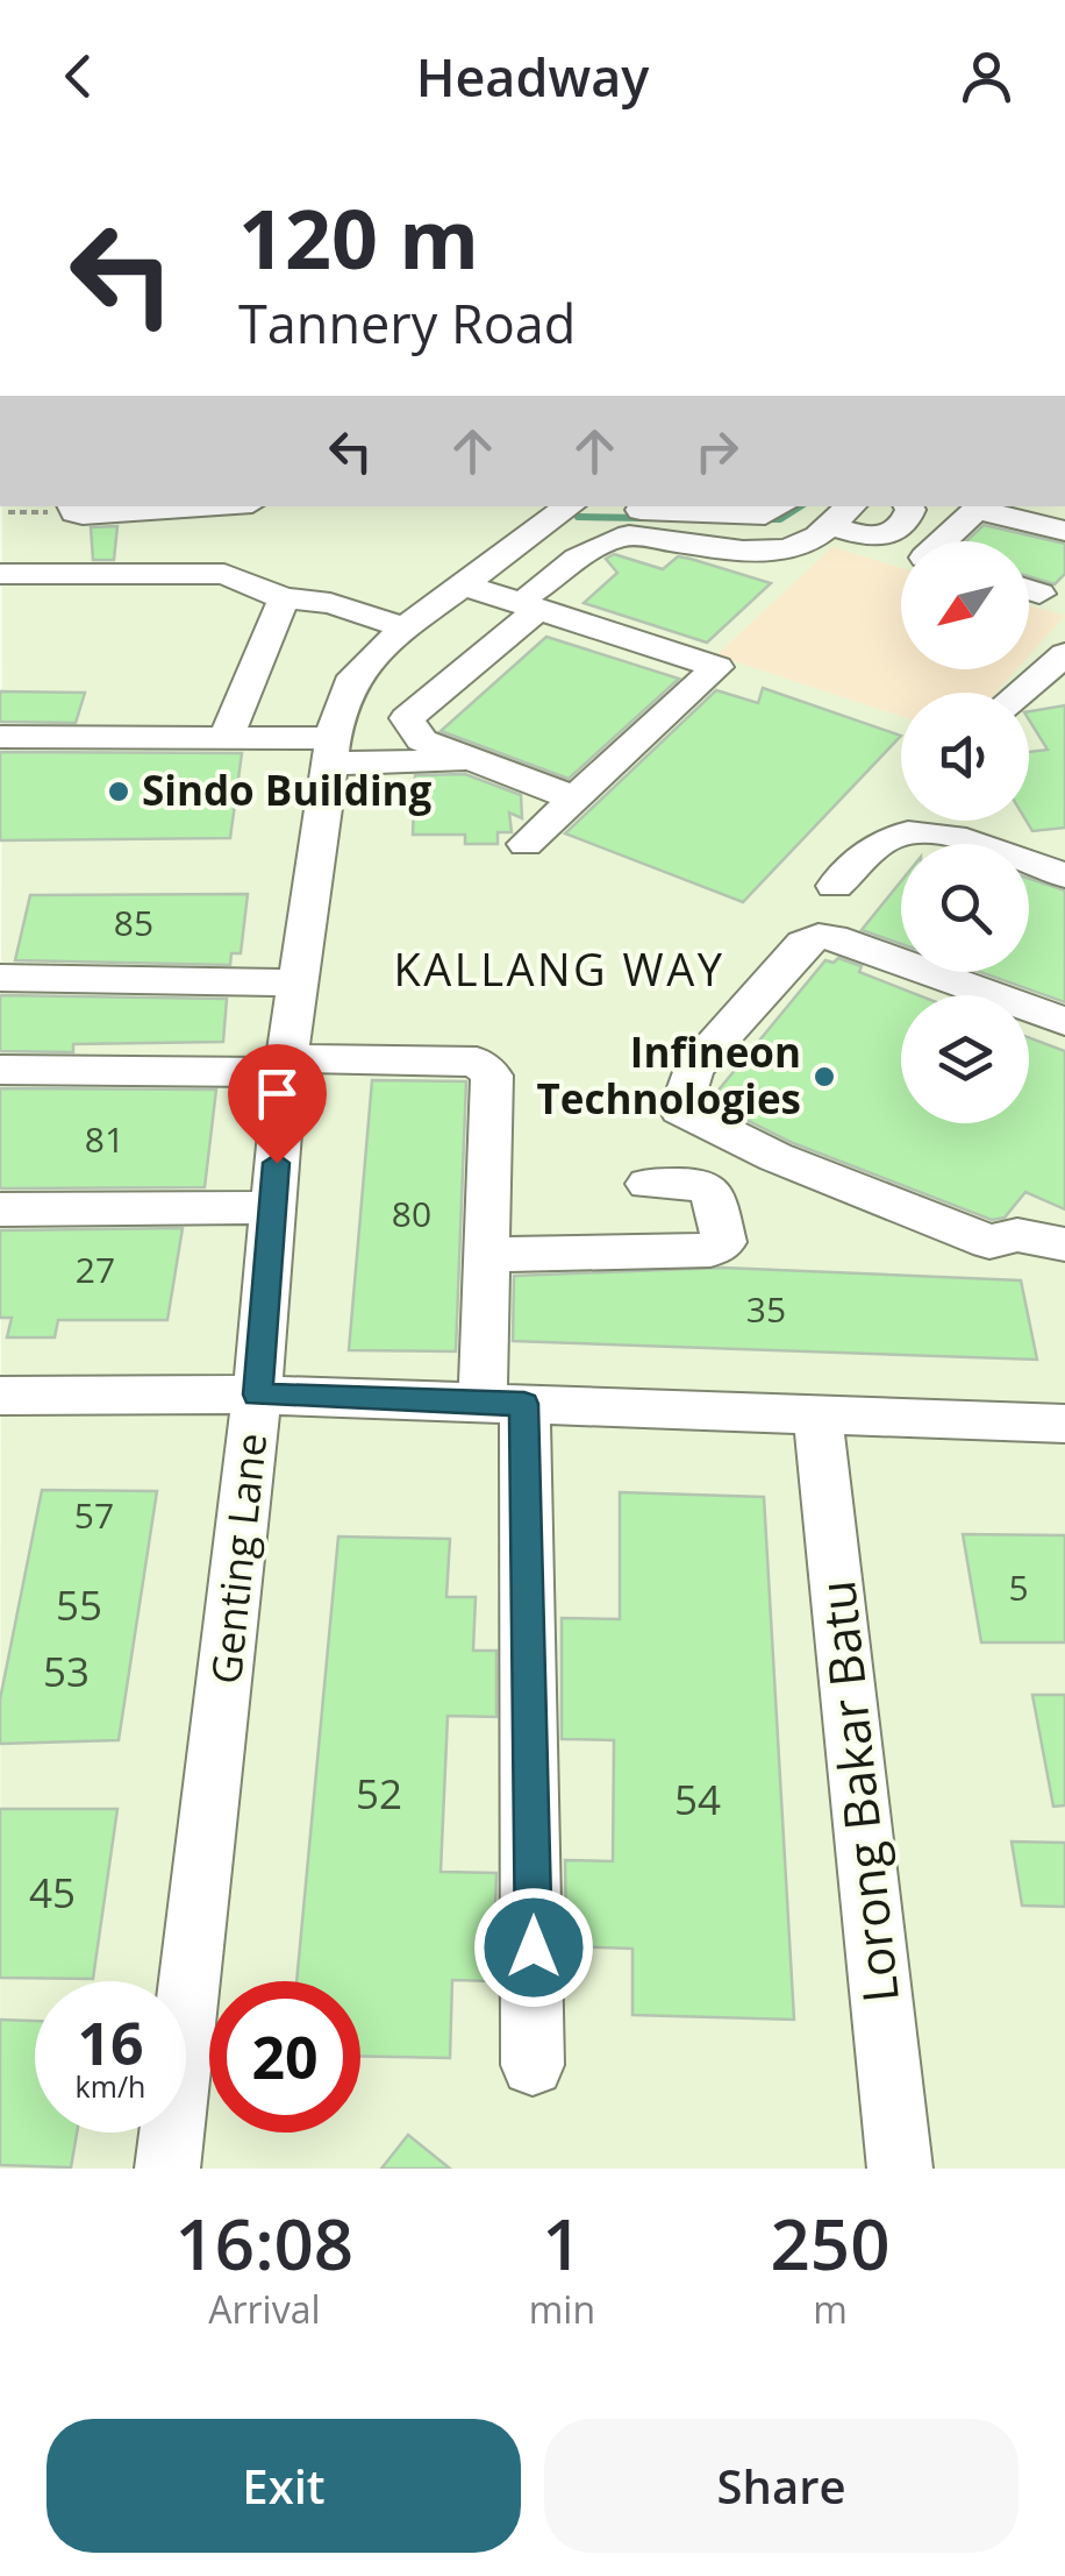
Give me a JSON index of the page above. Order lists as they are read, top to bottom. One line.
{"streets":{"street":["Genting Lane","Lorong Bakar Batu"]},"districts":["KALLANG WAY"],"places":["Sindo Building","Infineon Technologies"],"house_numbers":["85","81","80","27","35","57","5","55","53","52","54","45"],"north":"bottom left","page":{"header":"Headway","turn":["120 m","Tannery Road"],"speed":"16 km/h","limit":"20","eta":["16:08","Arrival","1","min","250","m"],"buttons":["Exit","Share"]}}
